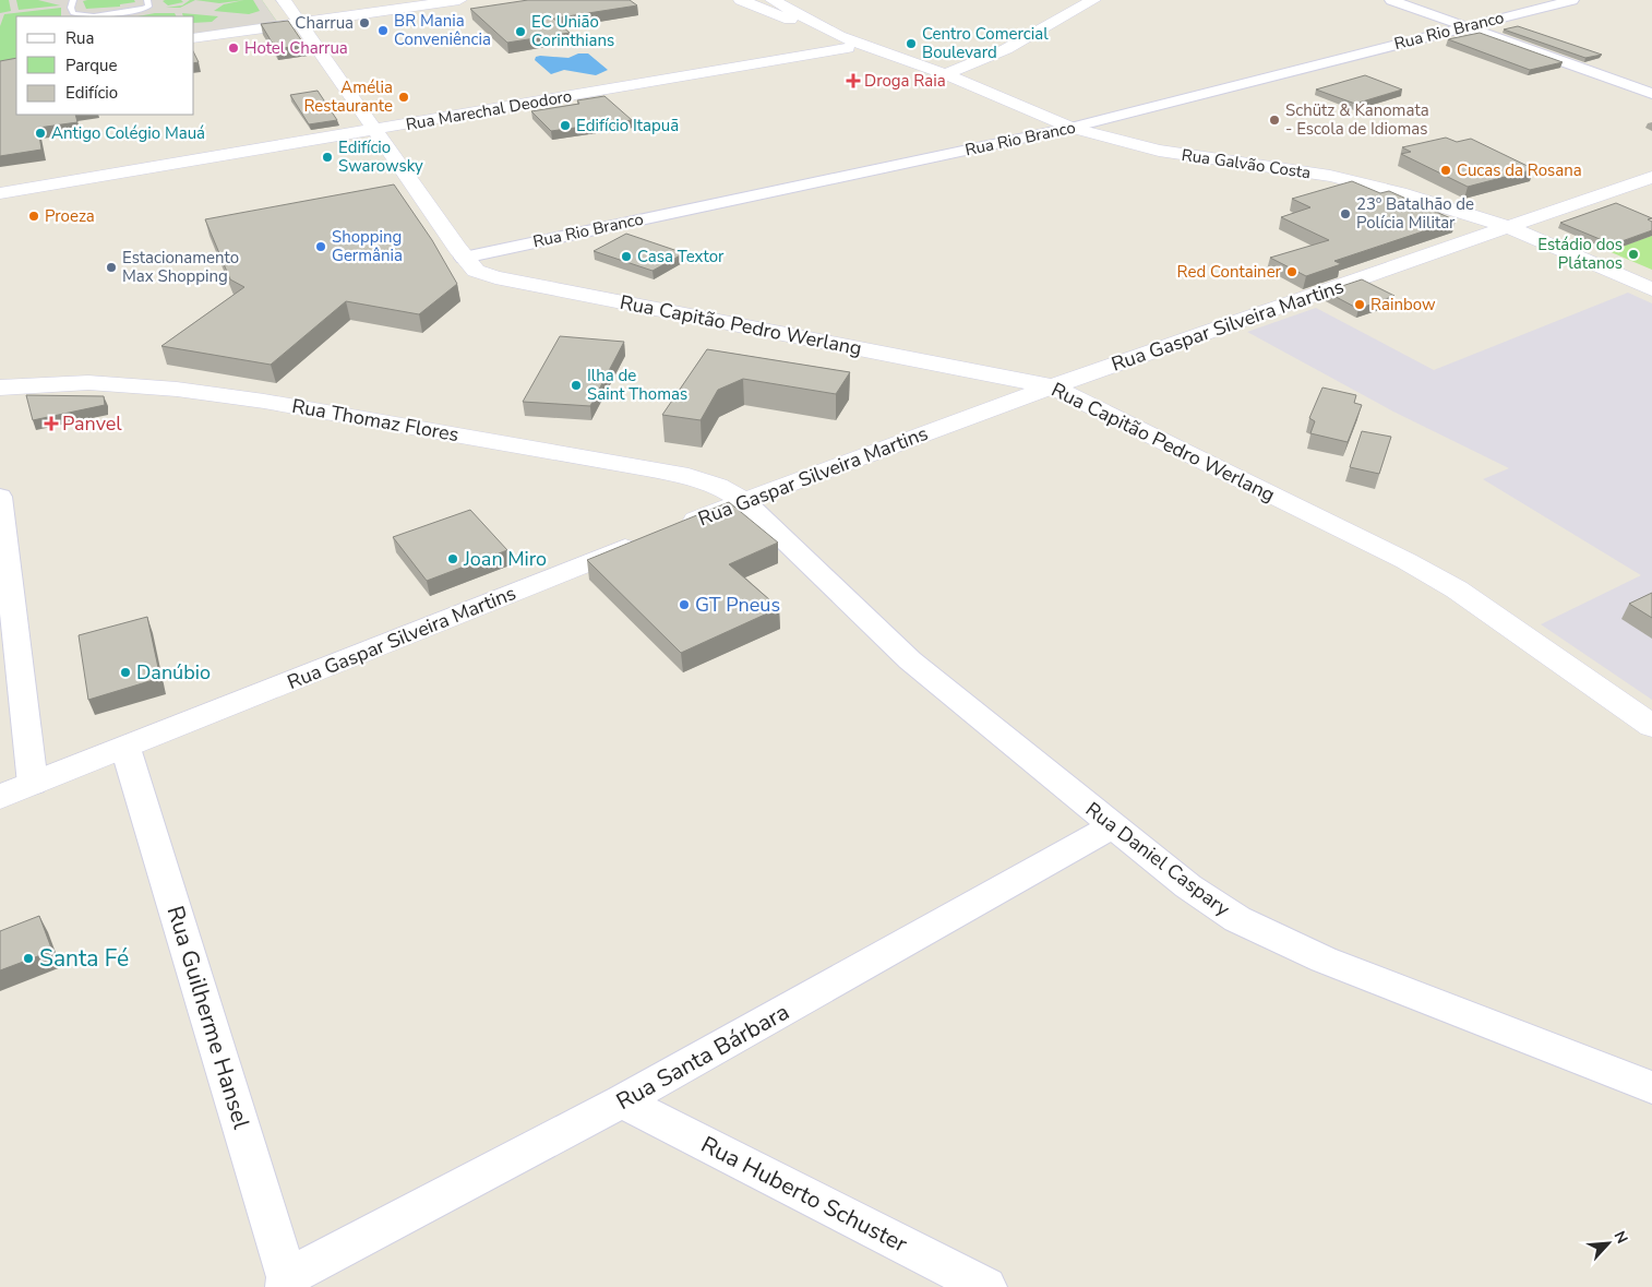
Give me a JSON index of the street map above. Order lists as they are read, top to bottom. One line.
{"streets":{"street":["Rua Rio Branco","Rua Marechal Deodoro","Rua Galvão Costa","Rua Capitão Pedro Werlang","Rua Gaspar Silveira Martins","Rua Thomaz Flores","Rua Daniel Caspary","Rua Guilherme Hansel","Rua Santa Bárbara","Rua Huberto Schuster"]},"crossings":[["Rua Rio Branco","Rua Galvão Costa"],["Rua Rio Branco","Rua Capitão Pedro Werlang"],["Rua Marechal Deodoro","Rua Galvão Costa"],["Rua Marechal Deodoro","Rua Capitão Pedro Werlang"],["Rua Galvão Costa","Rua Gaspar Silveira Martins"],["Rua Capitão Pedro Werlang","Rua Gaspar Silveira Martins"],["Rua Gaspar Silveira Martins","Rua Thomaz Flores"],["Rua Gaspar Silveira Martins","Rua Daniel Caspary"],["Rua Gaspar Silveira Martins","Rua Guilherme Hansel"],["Rua Thomaz Flores","Rua Daniel Caspary"],["Rua Daniel Caspary","Rua Santa Bárbara"],["Rua Guilherme Hansel","Rua Santa Bárbara"],["Rua Santa Bárbara","Rua Huberto Schuster"]],"places":{"other":["Charrua","BR Mania Conveniência","EC União Corinthians","Centro Comercial Boulevard","Hotel Charrua","Amélia Restaurante","Schütz & Kanomata - Escola de Idiomas","Edifício Itapuã","Antigo Colégio Mauá","Edifício Swarowsky","Cucas da Rosana","23º Batalhão de Polícia Militar","Proeza","Shopping Germânia","Estádio dos Plátanos","Casa Textor","Estacionamento Max Shopping","Red Container","Rainbow","Ilha de Saint Thomas","Joan Miro","GT Pneus","Danúbio","Santa Fé"],"health":["Droga Raia","Panvel"]},"legend":["Rua","Parque","Edifício"],"north":"top right"}
